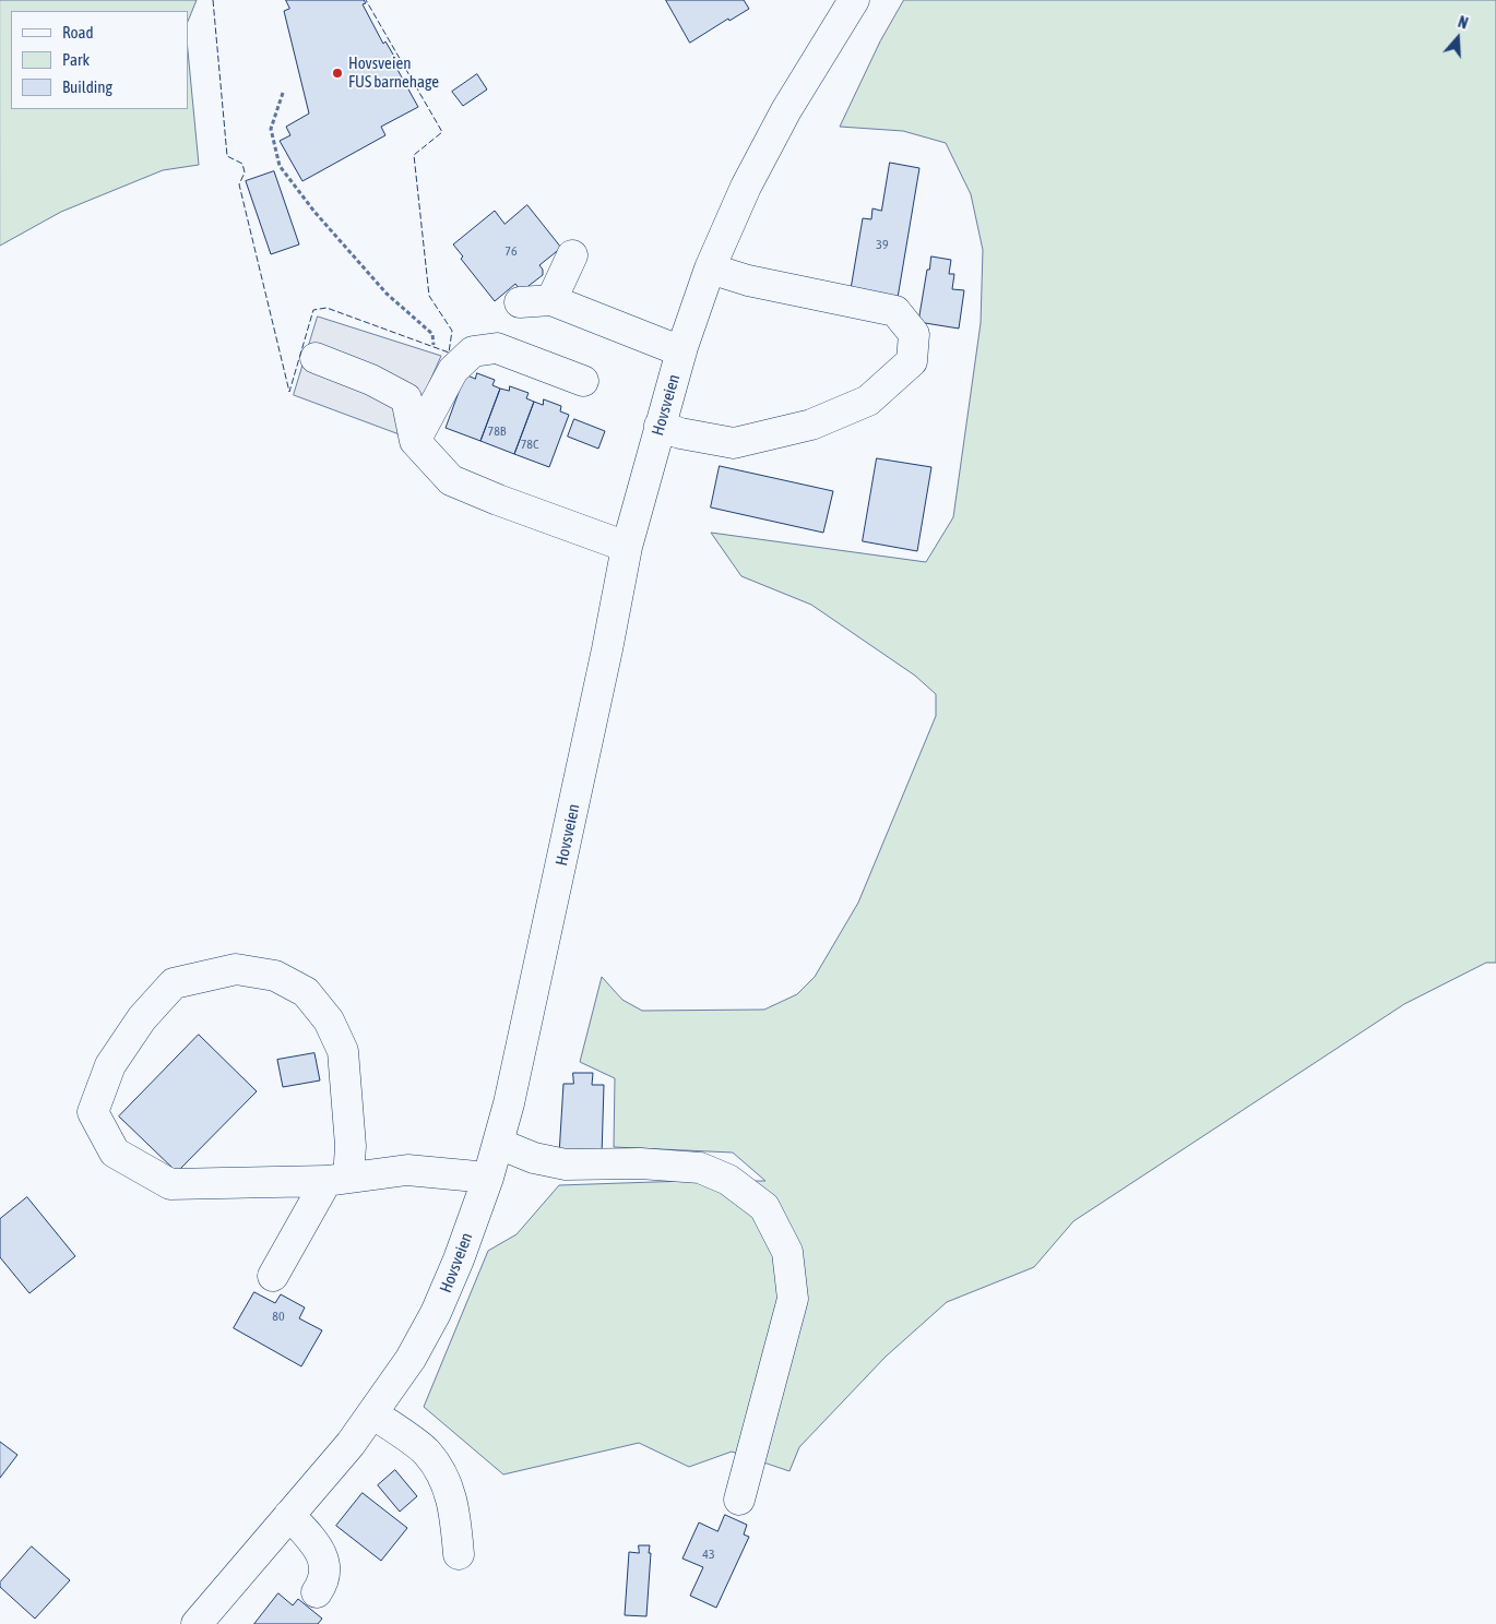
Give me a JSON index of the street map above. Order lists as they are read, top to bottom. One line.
{"streets":{"street":["Hovsveien"]},"places":["Hovsveien FUS barnehage"],"house_numbers":["39","76","78B","78C","80","43"],"legend":["Road","Park","Building"],"north":"top"}
